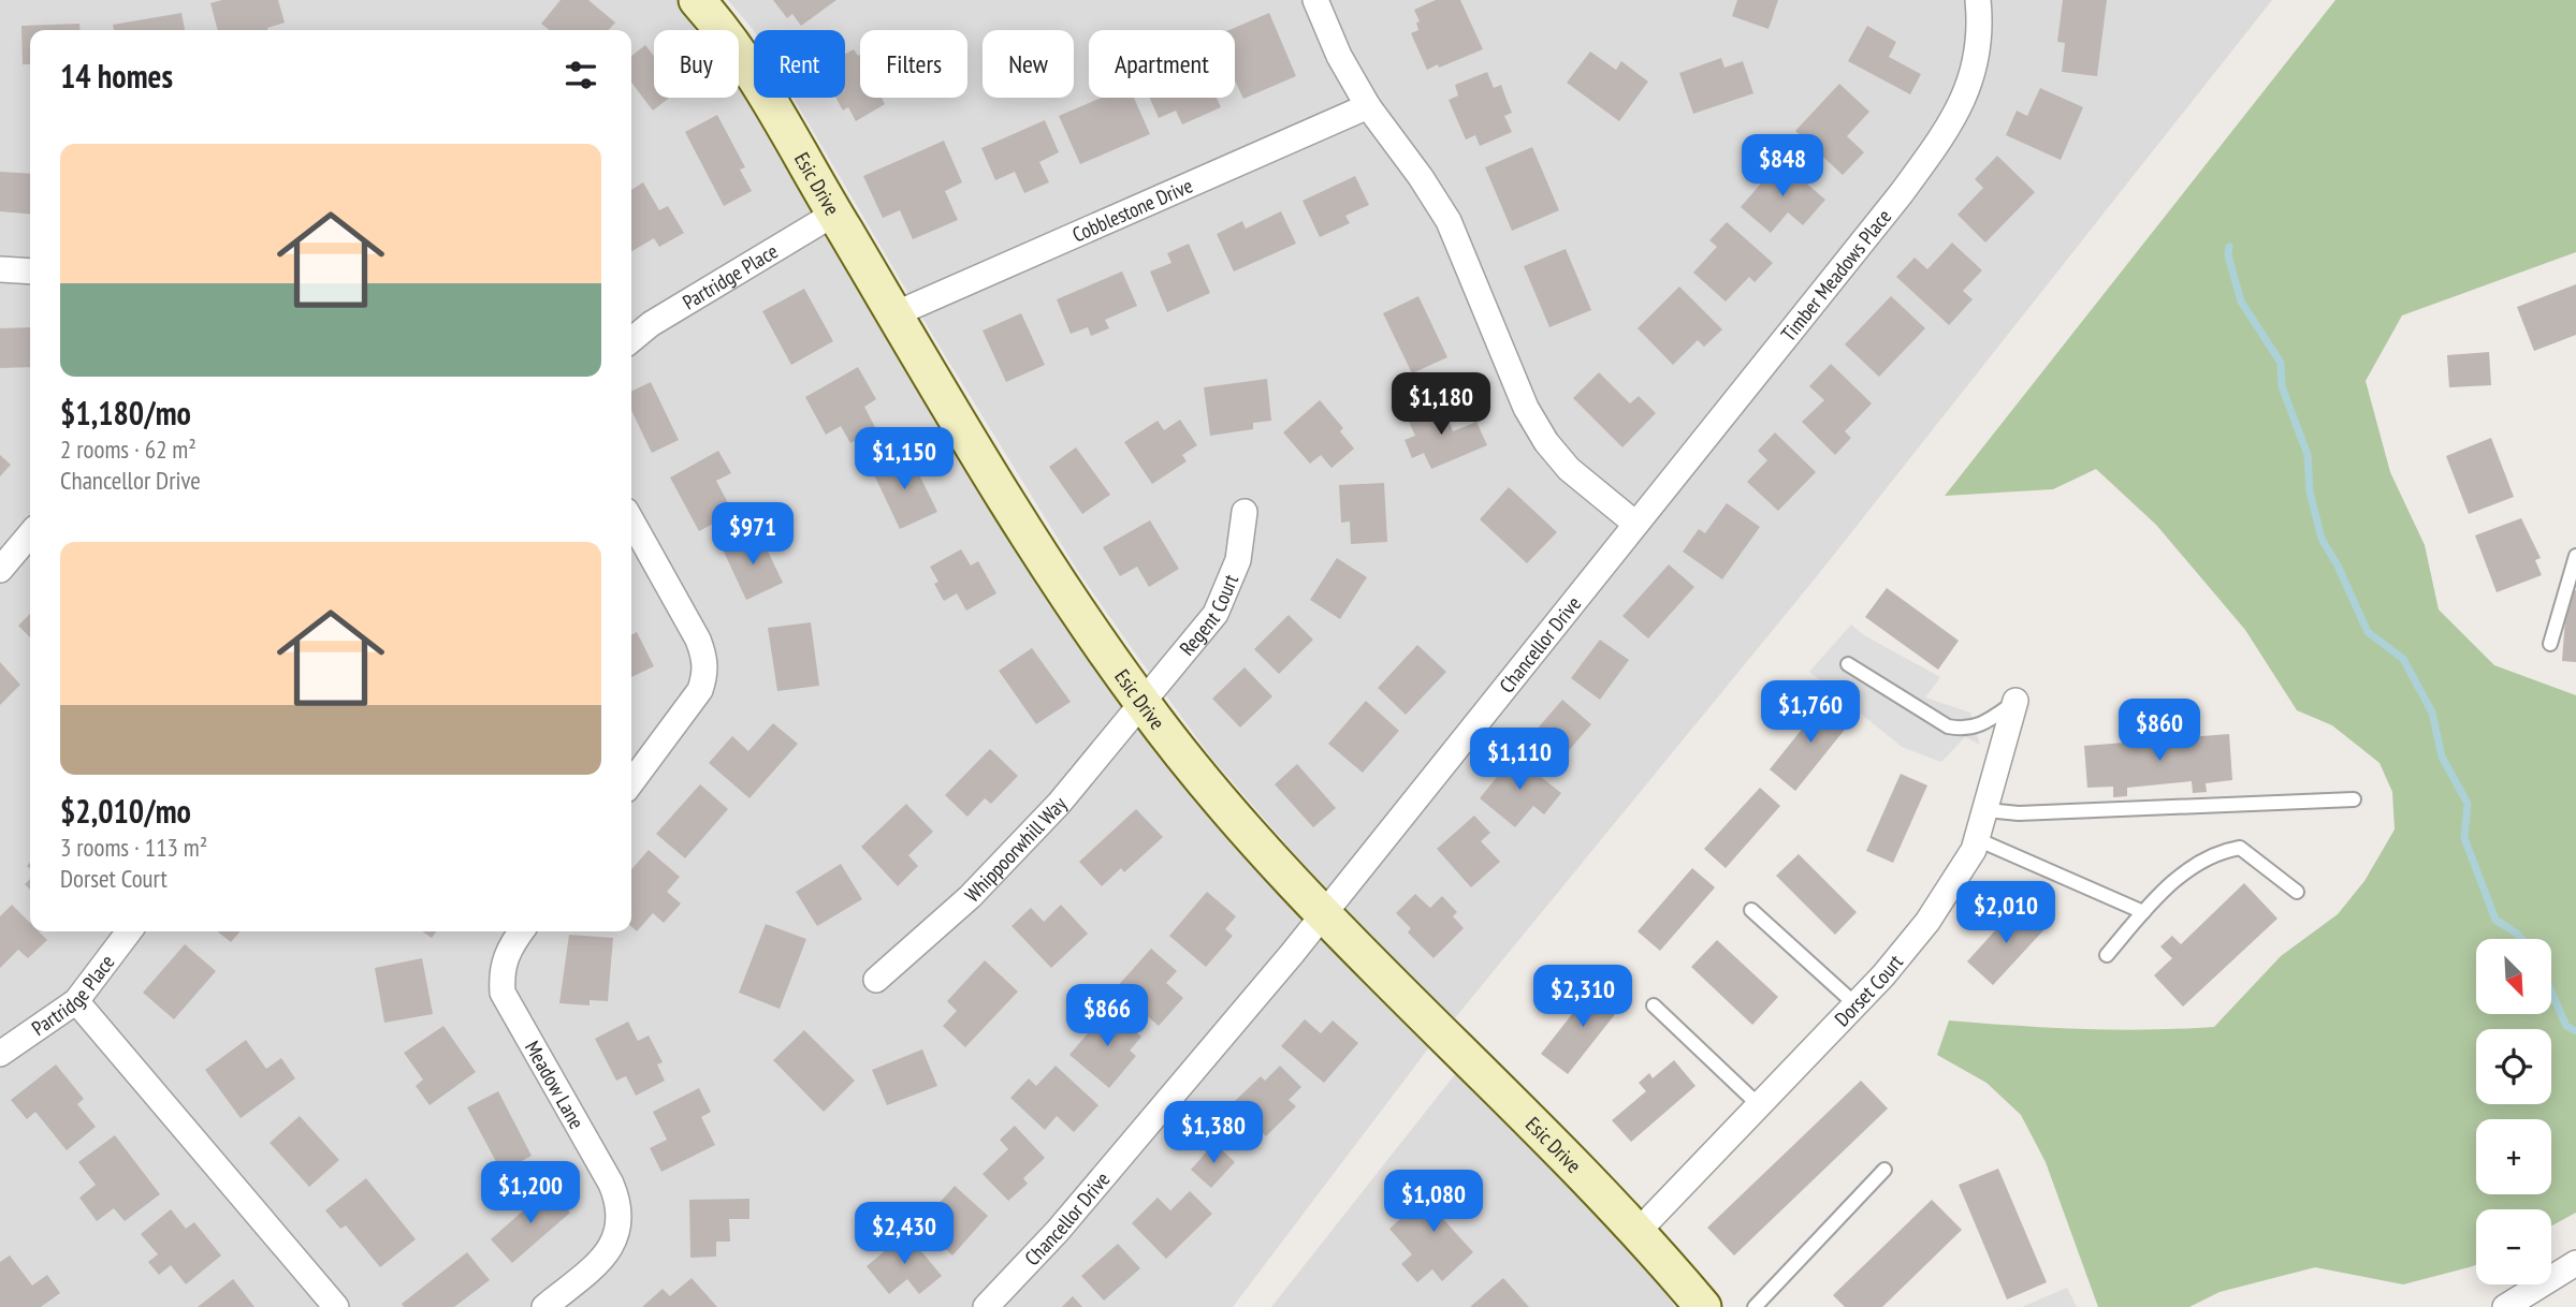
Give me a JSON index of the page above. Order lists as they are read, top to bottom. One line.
{"streets":{"street":["Esic Drive","Cobblestone Drive","Timber Meadows Place","Partridge Place","Regent Court","Chancellor Drive","Whippoorwhill Way","Dorset Court","Meadow Lane"]},"crossings":[["Esic Drive","Cobblestone Drive"],["Esic Drive","Partridge Place"],["Esic Drive","Regent Court"],["Esic Drive","Chancellor Drive"],["Esic Drive","Whippoorwhill Way"],["Esic Drive","Dorset Court"],["Timber Meadows Place","Chancellor Drive"],["Regent Court","Whippoorwhill Way"]],"north":"bottom right","page":{"chip":["Buy","Rent","Filters","New","Apartment"],"heading":"14 homes","list":[{"name":"$1,180/mo","note":"2 rooms · 62 m² · Chancellor Drive"},{"name":"$2,010/mo","note":"3 rooms · 113 m² · Dorset Court"}],"price":["$848","$1,180","$1,150","$971","$1,760","$860","$1,110","$2,010","$2,310","$866","$1,380","$1,200","$1,080","$2,430"],"map_buttons":["+","−"]}}
